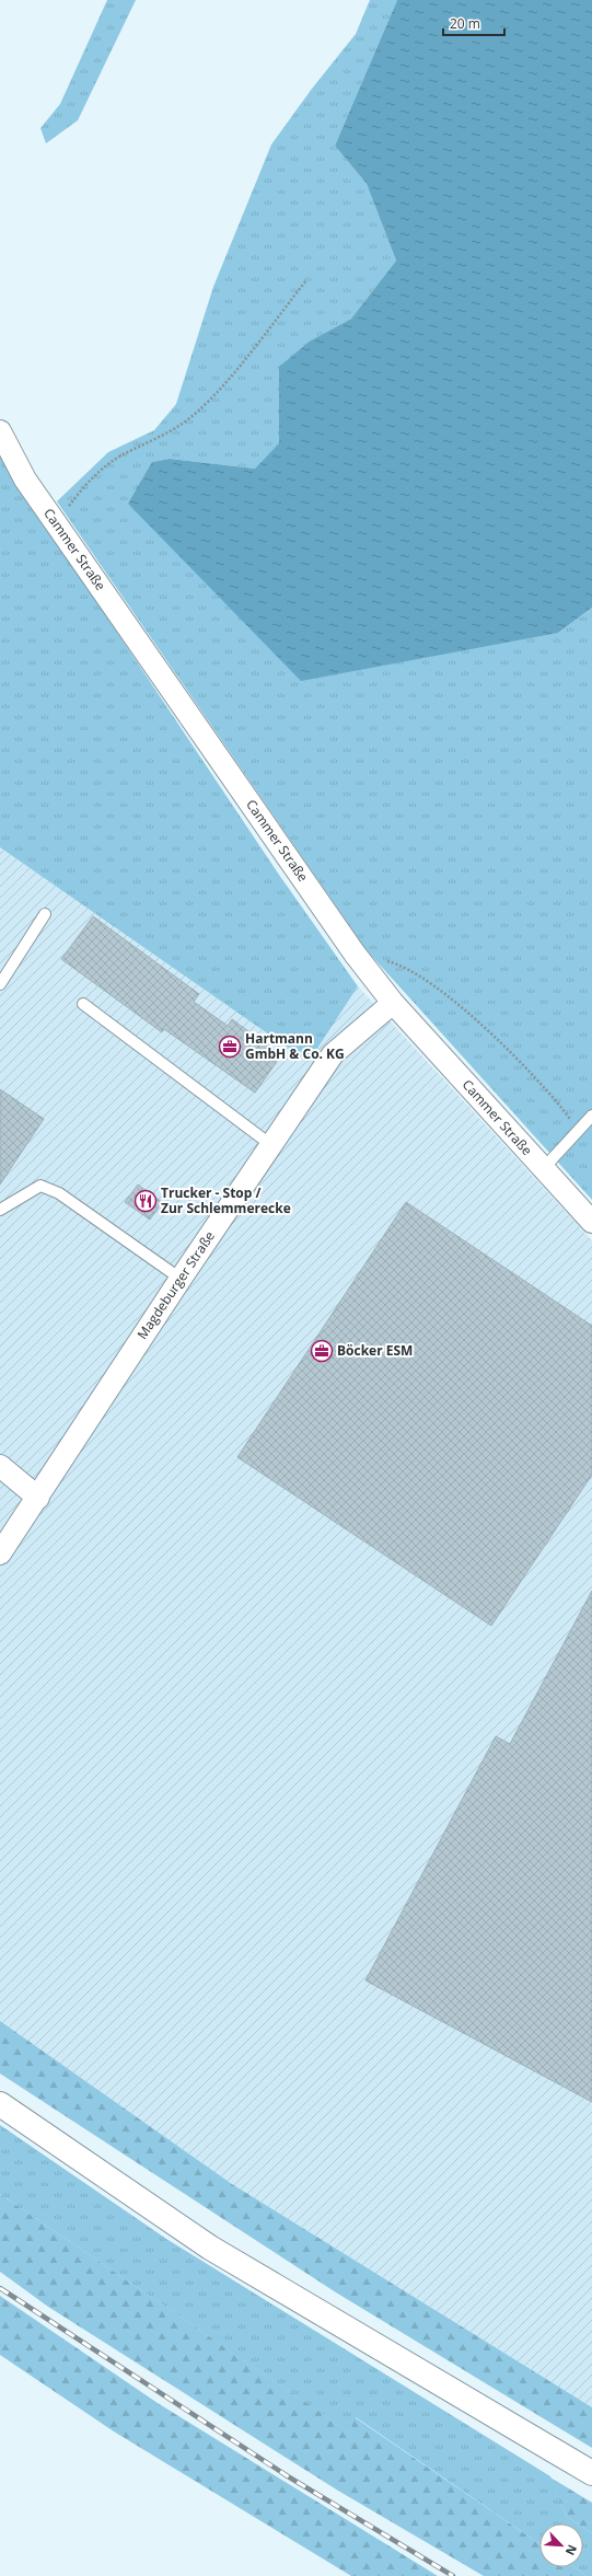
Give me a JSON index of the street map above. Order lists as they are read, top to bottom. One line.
{"streets":{"street":["Cammer Straße","Magdeburger Straße"]},"crossings":[["Cammer Straße","Magdeburger Straße"]],"places":{"office":["Hartmann GmbH & Co. KG","Böcker ESM"],"restaurant":["Trucker - Stop / Zur Schlemmerecke"]},"scale_bar":"20 m","north":"bottom right"}
